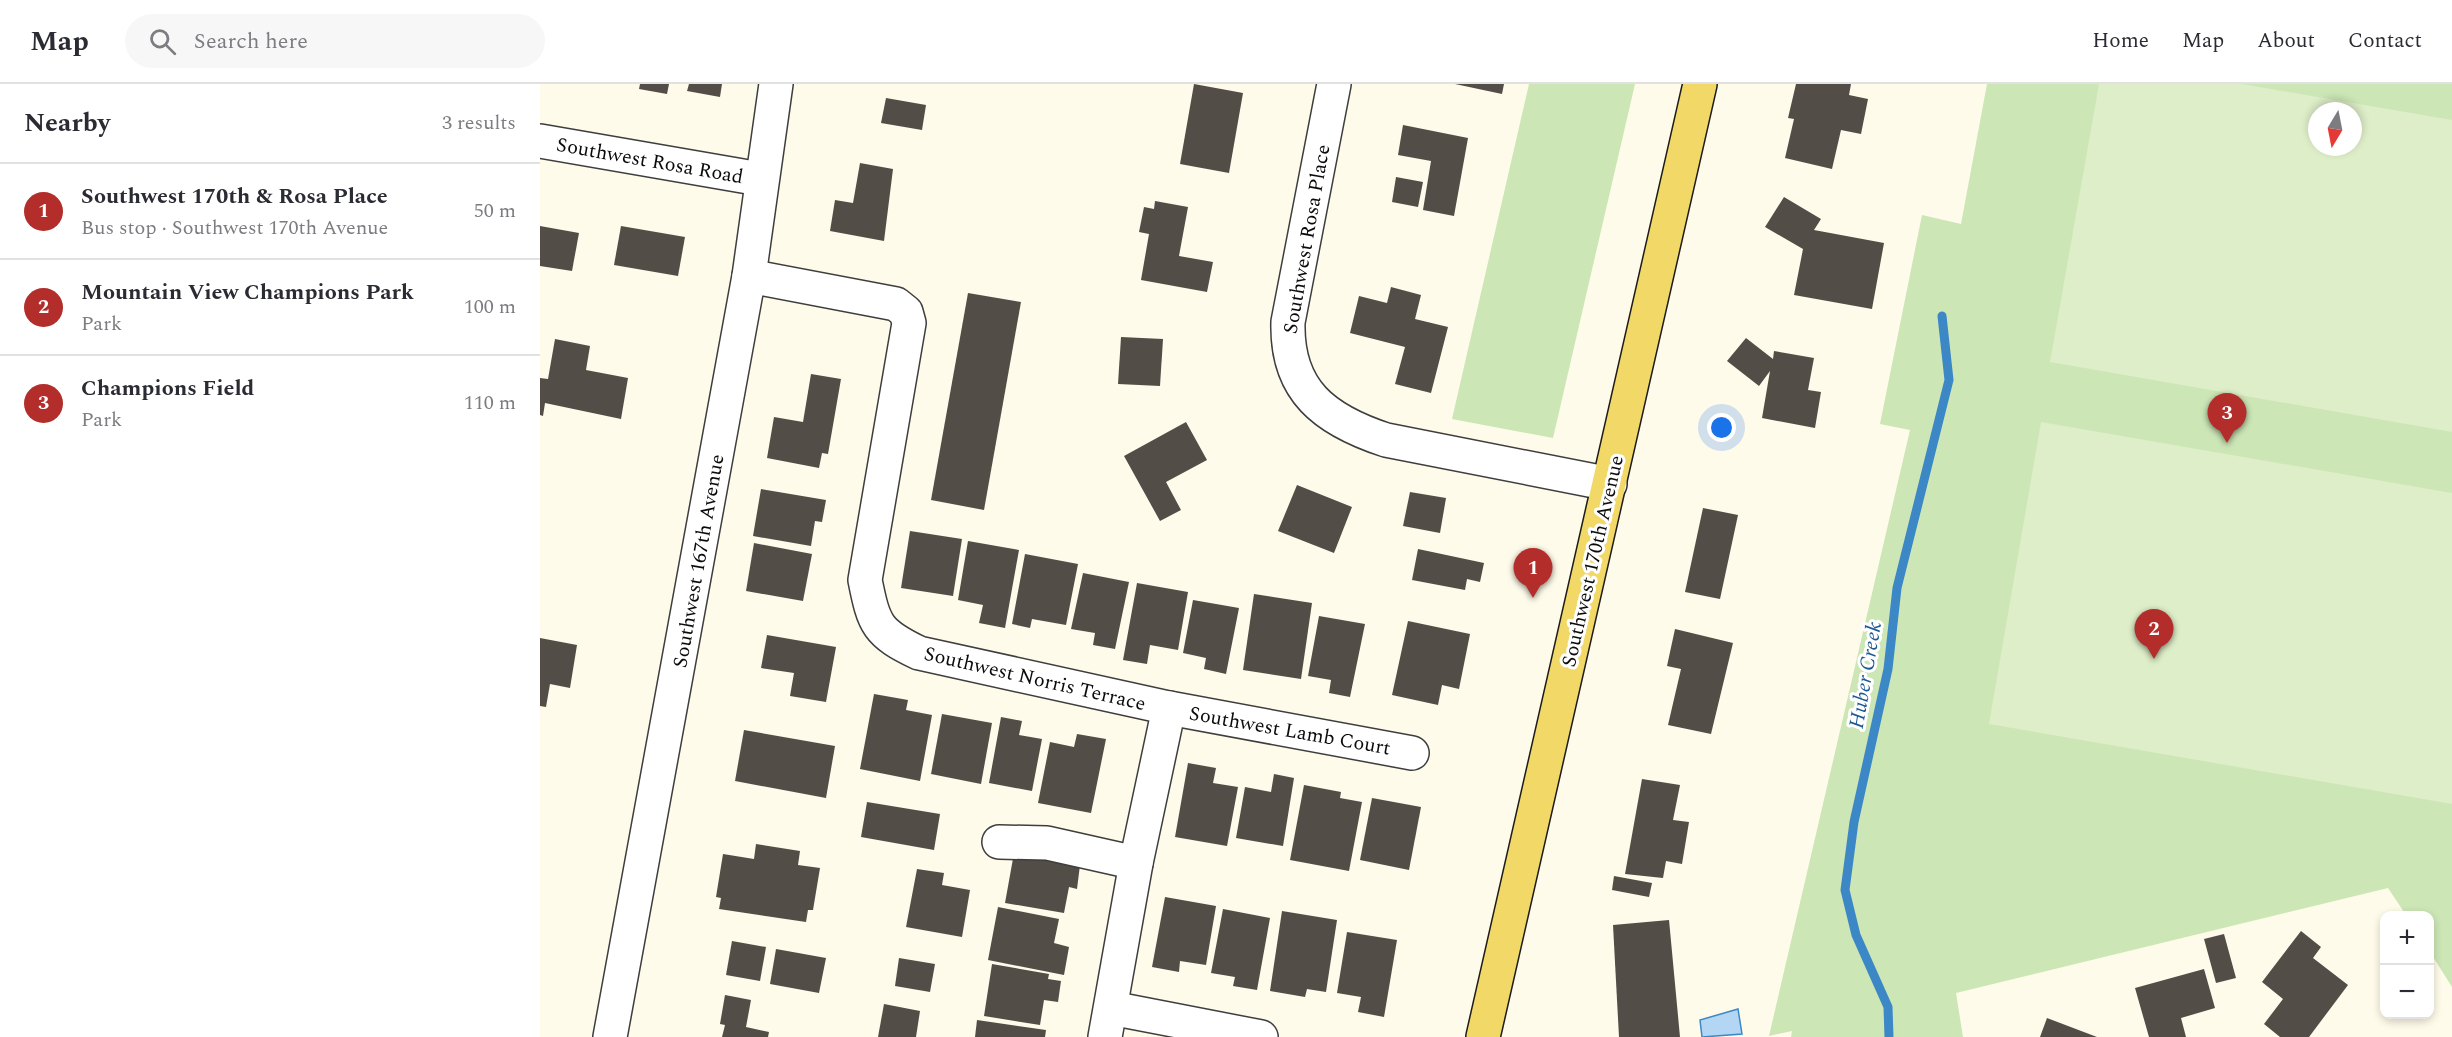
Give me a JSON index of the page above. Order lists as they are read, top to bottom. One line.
{"streets":{"main road":["Southwest 170th Avenue"],"street":["Southwest Rosa Road","Southwest Rosa Place","Southwest 167th Avenue","Southwest Norris Terrace","Southwest Lamb Court"]},"crossings":[["Southwest Rosa Road","Southwest 167th Avenue"],["Southwest Rosa Place","Southwest 170th Avenue"],["Southwest 167th Avenue","Southwest Norris Terrace"],["Southwest Norris Terrace","Southwest Lamb Court"]],"water":["Huber Creek"],"north":"bottom","page":{"header":"Map","search":"Search here","nav":["Home","Map","About","Contact"],"heading":["Nearby","3 results"],"list":[{"mark":"1","name":"Southwest 170th & Rosa Place","note":"Bus stop · Southwest 170th Avenue","value":"50 m"},{"mark":"2","name":"Mountain View Champions Park","note":"Park","value":"100 m"},{"mark":"3","name":"Champions Field","note":"Park","value":"110 m"}],"pins":["3","1","2"],"map_buttons":["+","−"]}}
